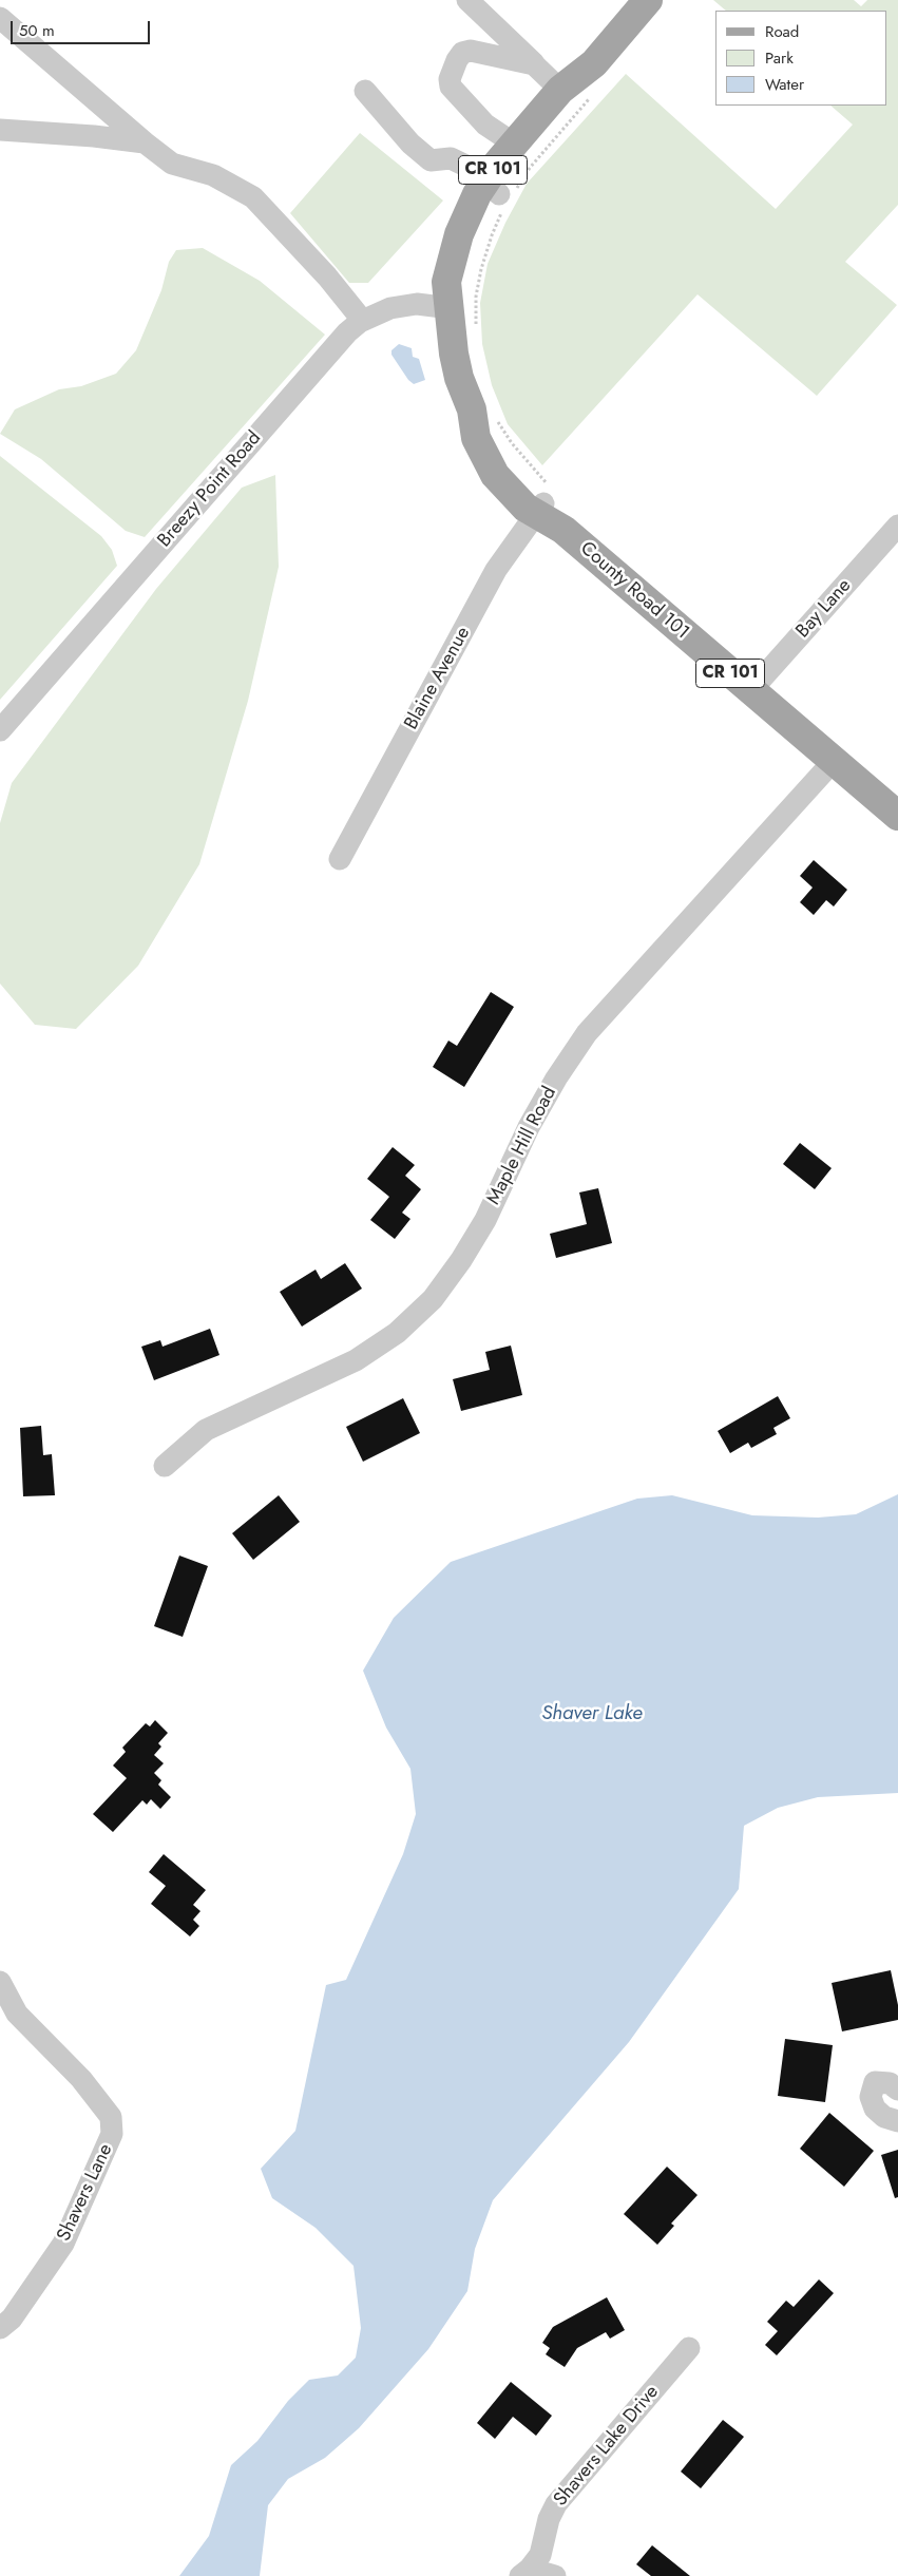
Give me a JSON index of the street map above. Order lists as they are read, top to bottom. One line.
{"streets":{"main road":["CR 101","County Road 101"],"street":["Breezy Point Road","Bay Lane","Blaine Avenue","Maple Hill Road","Shavers Lane","Shavers Lake Drive"]},"crossings":[["Breezy Point Road","County Road 101"],["County Road 101","Bay Lane"],["County Road 101","Blaine Avenue"],["County Road 101","Maple Hill Road"]],"water":["Shaver Lake"],"legend":["Road","Park","Water"],"scale_bar":"50 m"}
